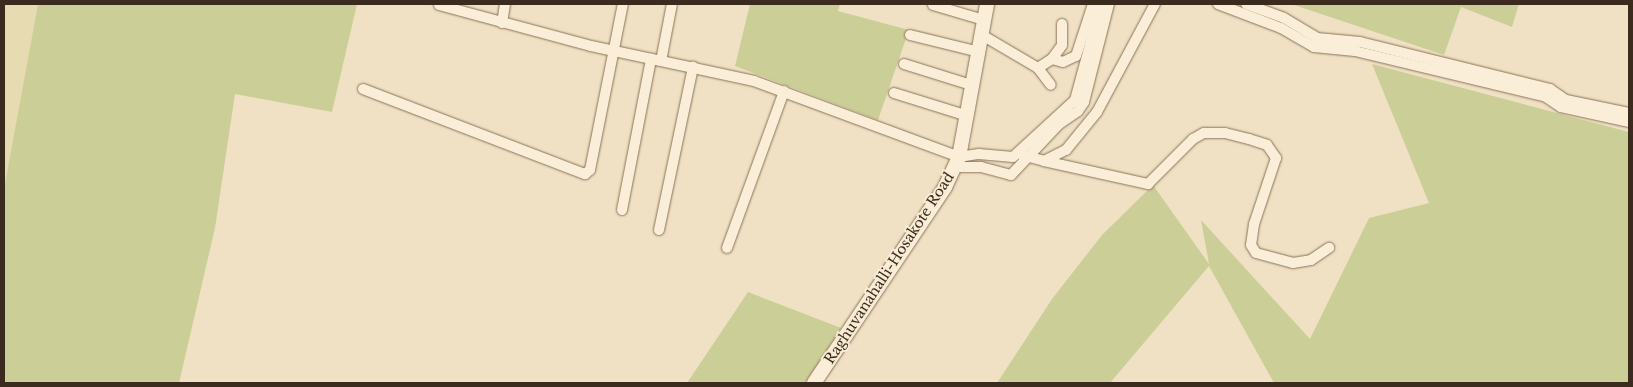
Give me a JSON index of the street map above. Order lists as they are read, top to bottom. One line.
{"streets":{"main road":["Raghuvanahalli-Hosakote Road"]}}
